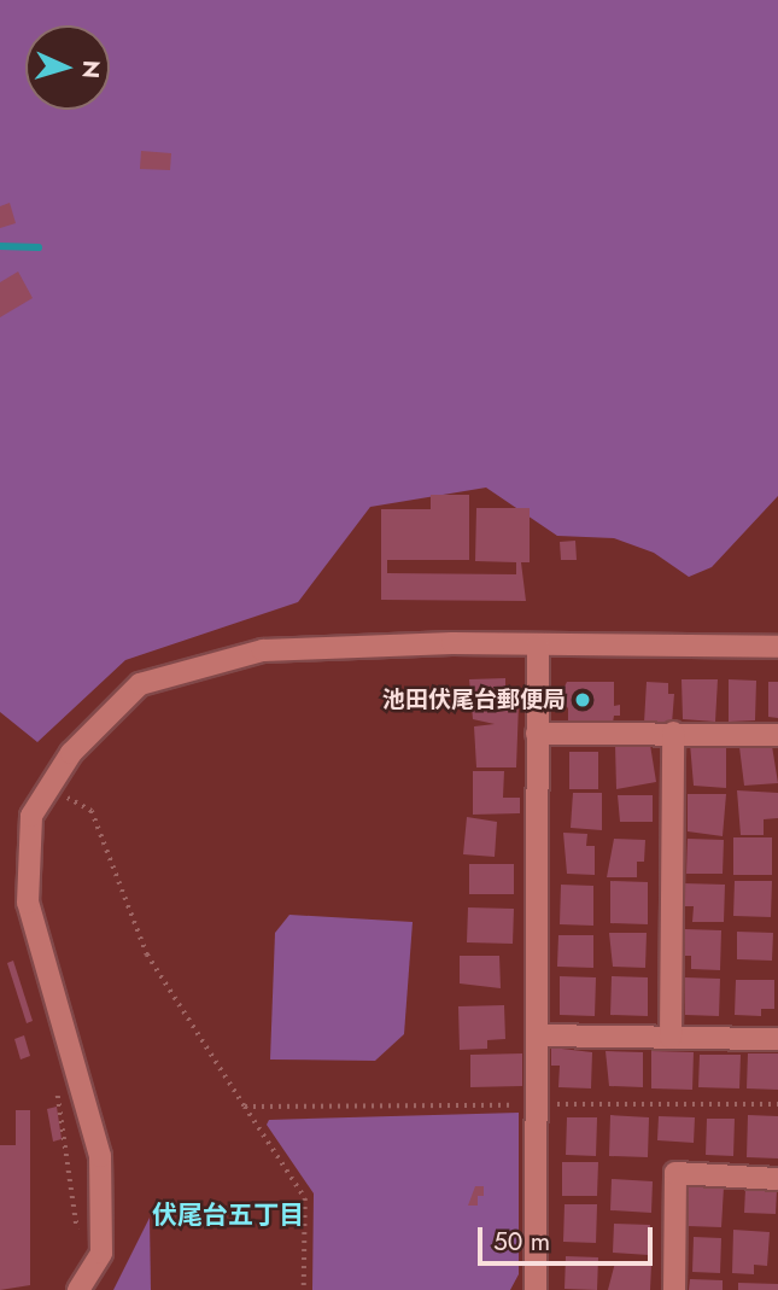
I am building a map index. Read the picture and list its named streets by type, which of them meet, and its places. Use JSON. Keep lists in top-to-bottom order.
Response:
{
  "districts": ["伏尾台五丁目"],
  "places": ["池田伏尾台郵便局"],
  "scale_bar": "50 m",
  "north": "right"
}
